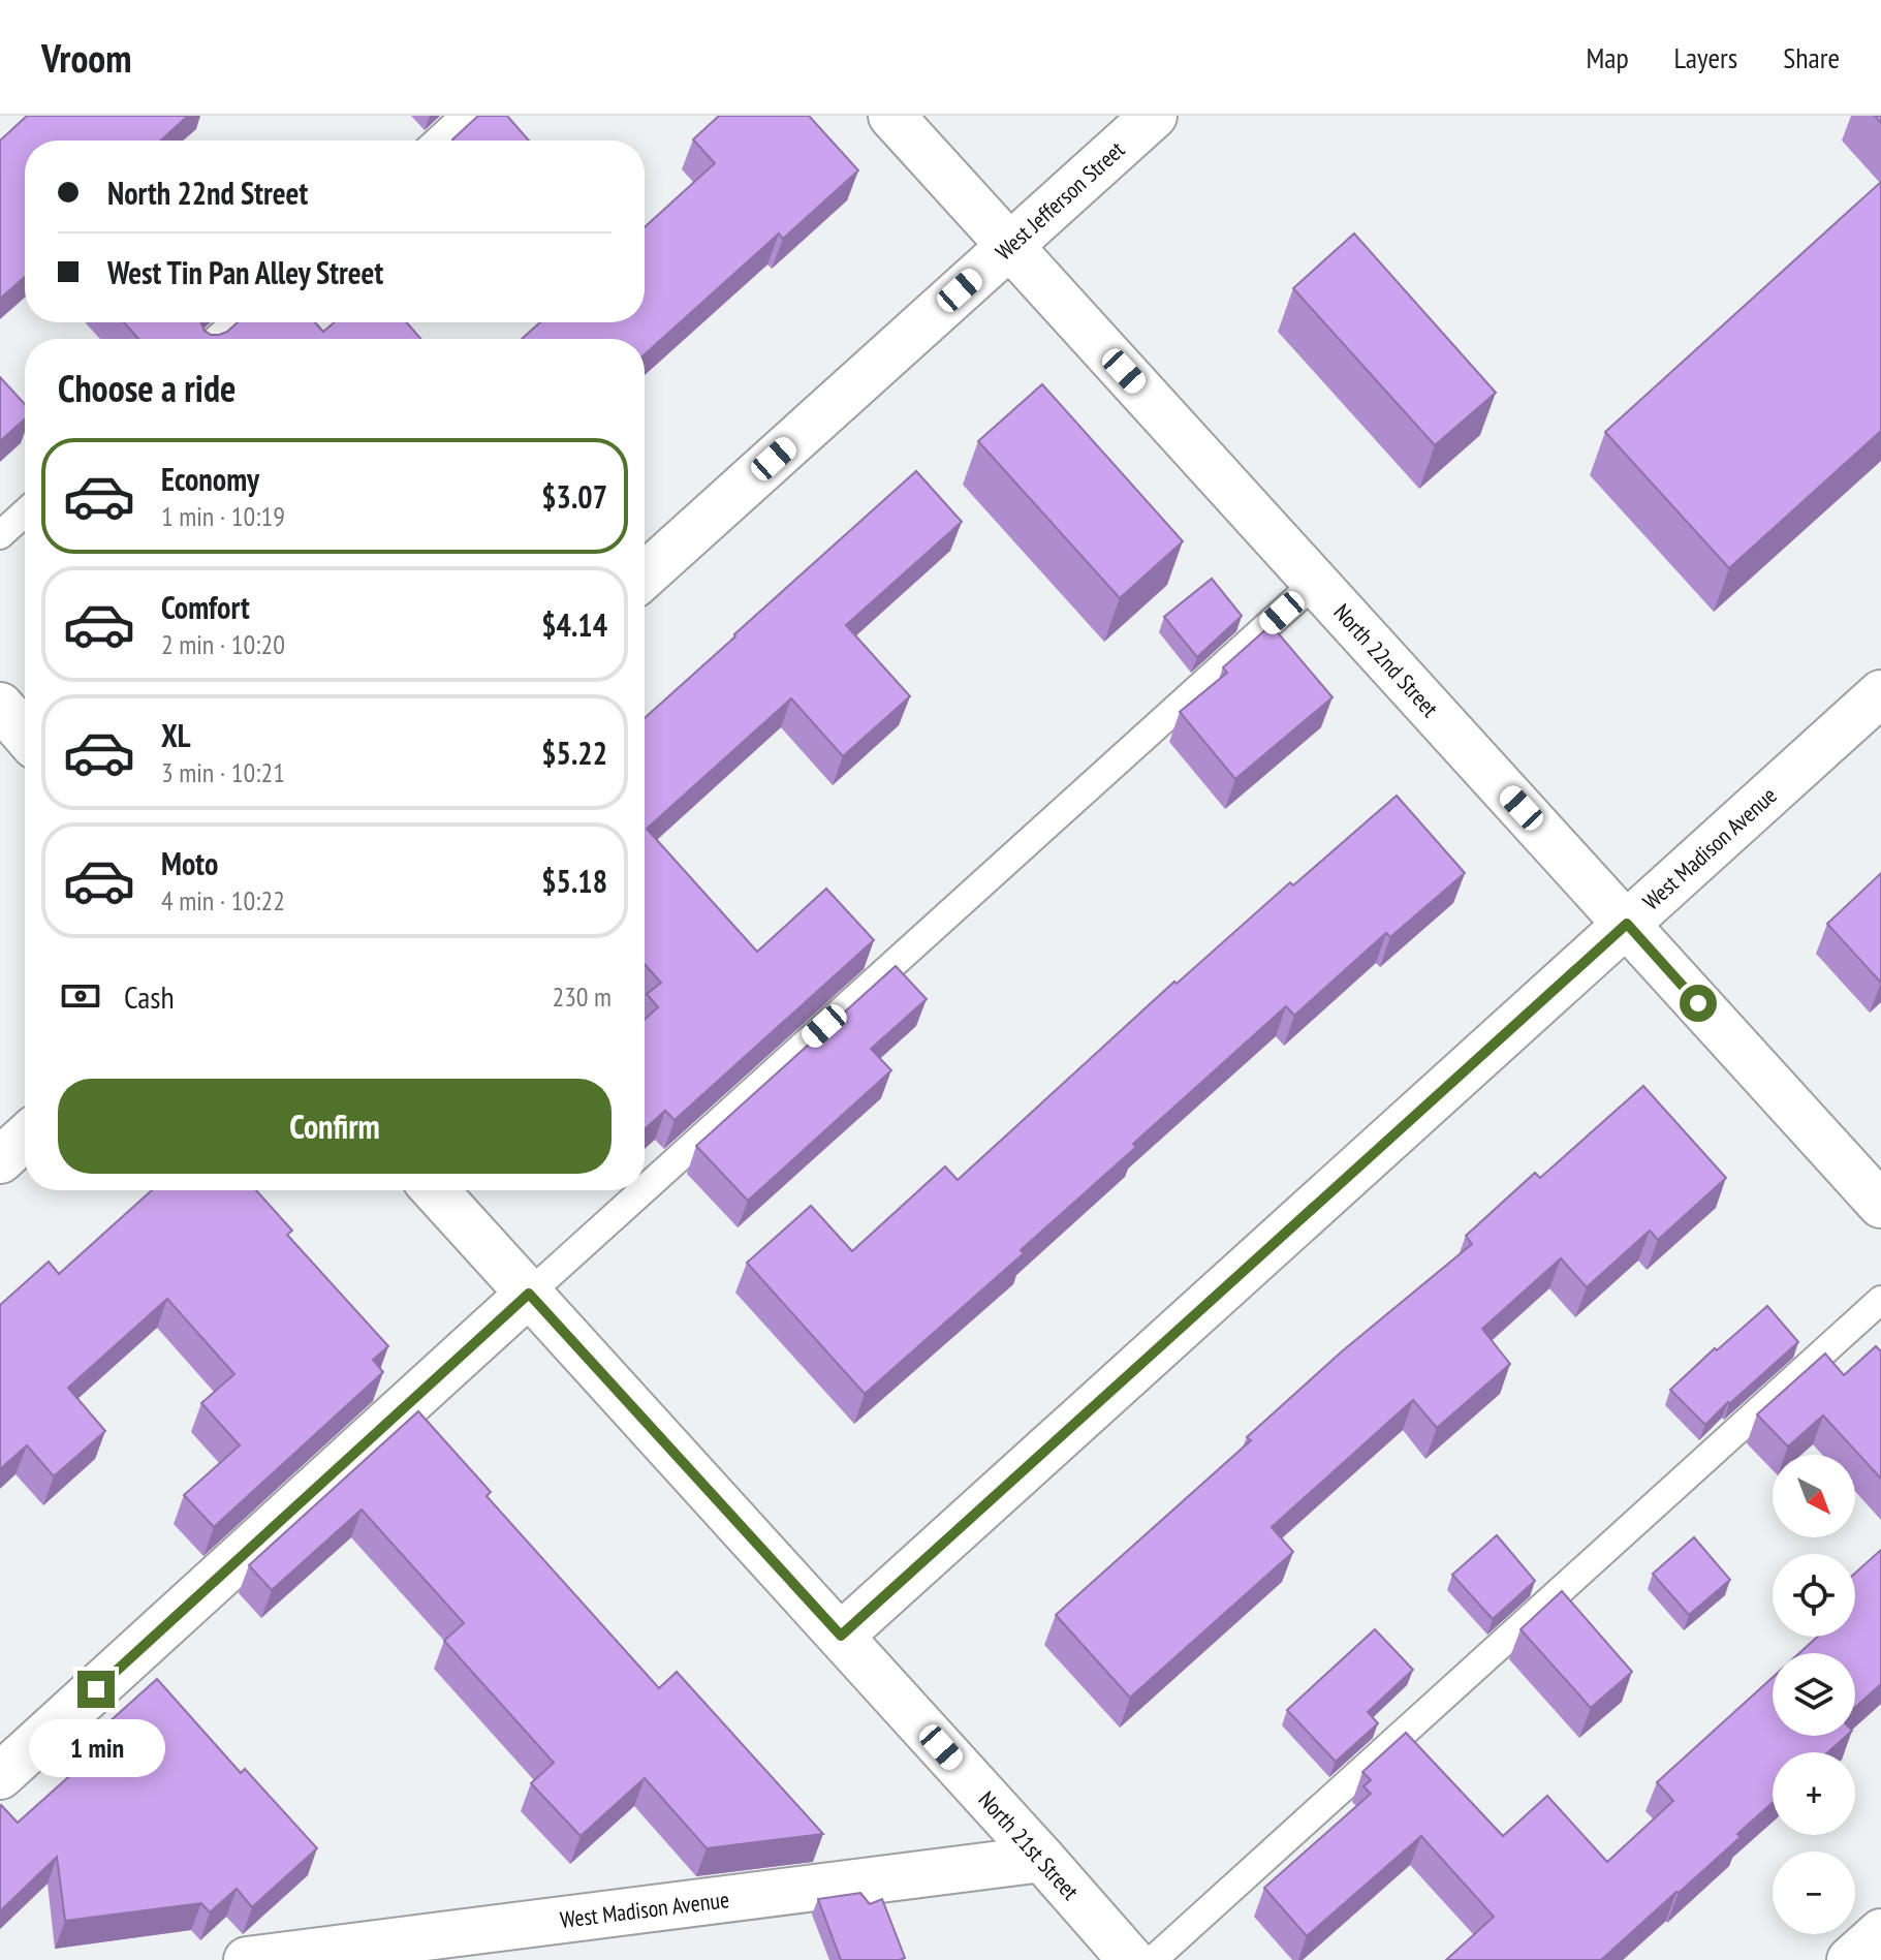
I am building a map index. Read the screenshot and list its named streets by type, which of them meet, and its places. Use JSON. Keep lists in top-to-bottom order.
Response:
{
  "streets": {
    "street": [
      "West Jefferson Street",
      "North 22nd Street",
      "West Madison Avenue",
      "North 21st Street"
    ]
  },
  "crossings": [
    ["West Jefferson Street", "North 22nd Street"],
    ["North 22nd Street", "West Madison Avenue"],
    ["West Madison Avenue", "North 21st Street"]
  ],
  "north": "bottom right",
  "page": {
    "header": "Vroom",
    "nav": ["Map", "Layers", "Share"],
    "banner": ["North 22nd Street", "West Tin Pan Alley Street"],
    "heading": "Choose a ride",
    "list": [
      {
        "name": "Economy",
        "note": "1 min · 10:19",
        "value": "$3.07"
      },
      {
        "name": "Comfort",
        "note": "2 min · 10:20",
        "value": "$4.14"
      },
      {
        "name": "XL",
        "note": "3 min · 10:21",
        "value": "$5.22"
      },
      {
        "name": "Moto",
        "note": "4 min · 10:22",
        "value": "$5.18"
      }
    ],
    "pay": ["Cash", "230 m"],
    "buttons": "Confirm",
    "map_buttons": ["+", "−"],
    "bubble": "1 min"
  }
}
